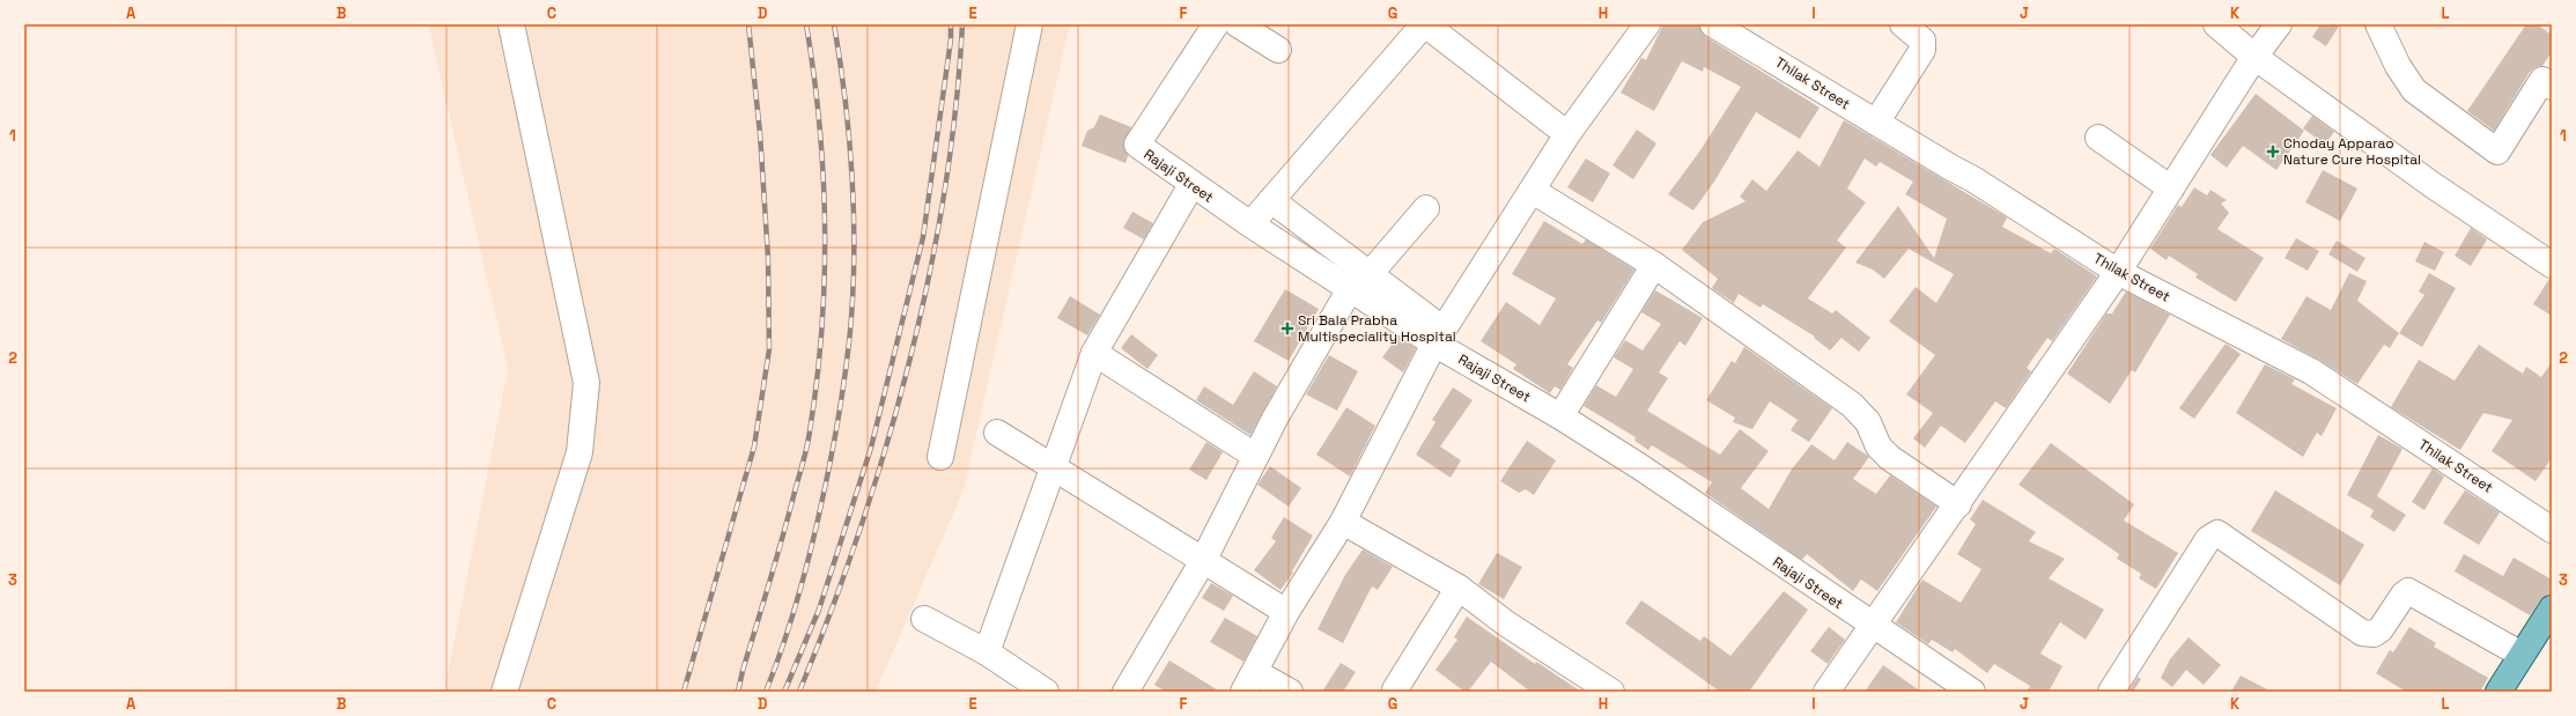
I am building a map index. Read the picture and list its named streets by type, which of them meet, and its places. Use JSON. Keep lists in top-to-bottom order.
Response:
{
  "streets": {
    "street": ["Thilak Street", "Rajaji Street"]
  },
  "places": {
    "health": ["Choday Apparao Nature Cure Hospital", "Sri Bala Prabha Multispeciality Hospital"]
  },
  "grid": {
    "columns": [
      "A",
      "B",
      "C",
      "D",
      "E",
      "F",
      "G",
      "H",
      "I",
      "J",
      "K",
      "L"
    ],
    "rows": ["1", "2", "3"]
  }
}
